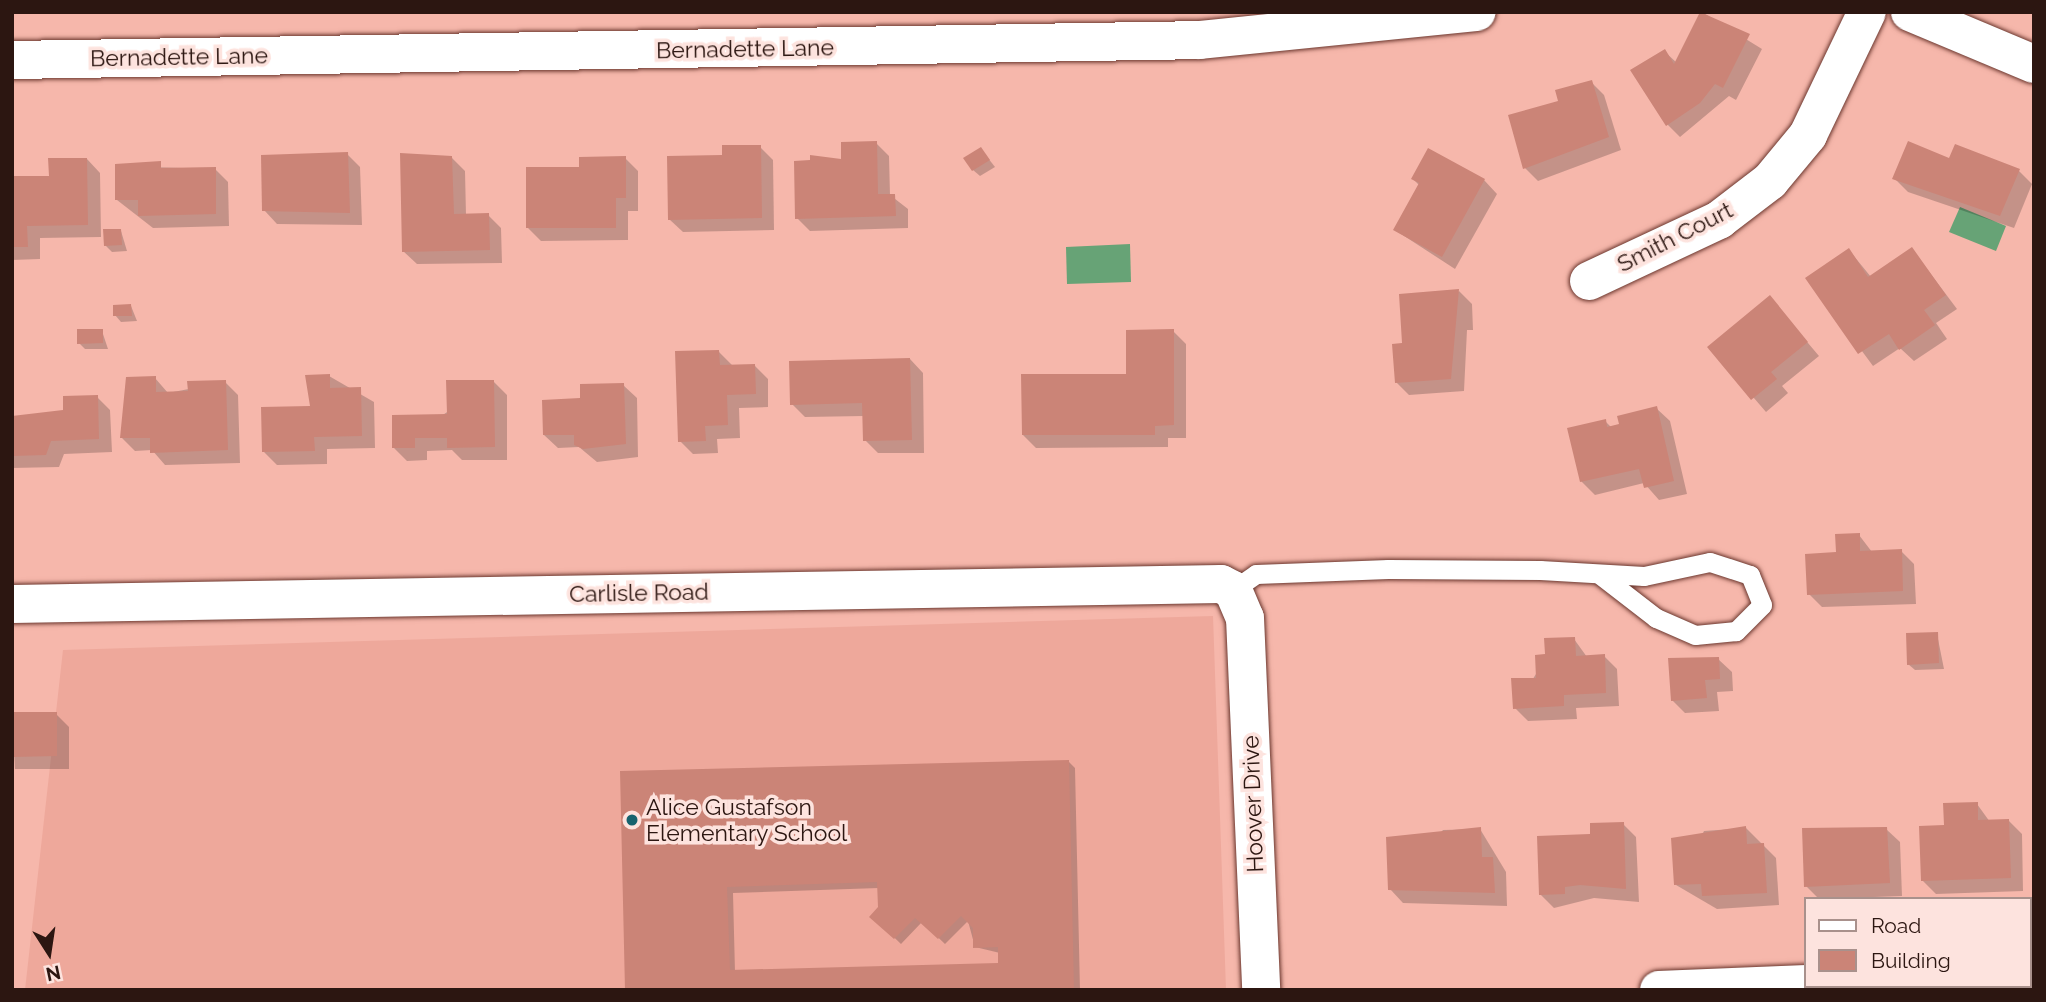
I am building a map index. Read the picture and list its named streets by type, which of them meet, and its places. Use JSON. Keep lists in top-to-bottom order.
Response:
{
  "streets": {
    "street": [
      "Bernadette Lane",
      "Smith Court",
      "Carlisle Road",
      "Hoover Drive"
    ]
  },
  "crossings": [
    ["Carlisle Road", "Hoover Drive"]
  ],
  "places": ["Alice Gustafson Elementary School"],
  "legend": ["Road", "Building"],
  "north": "bottom"
}
